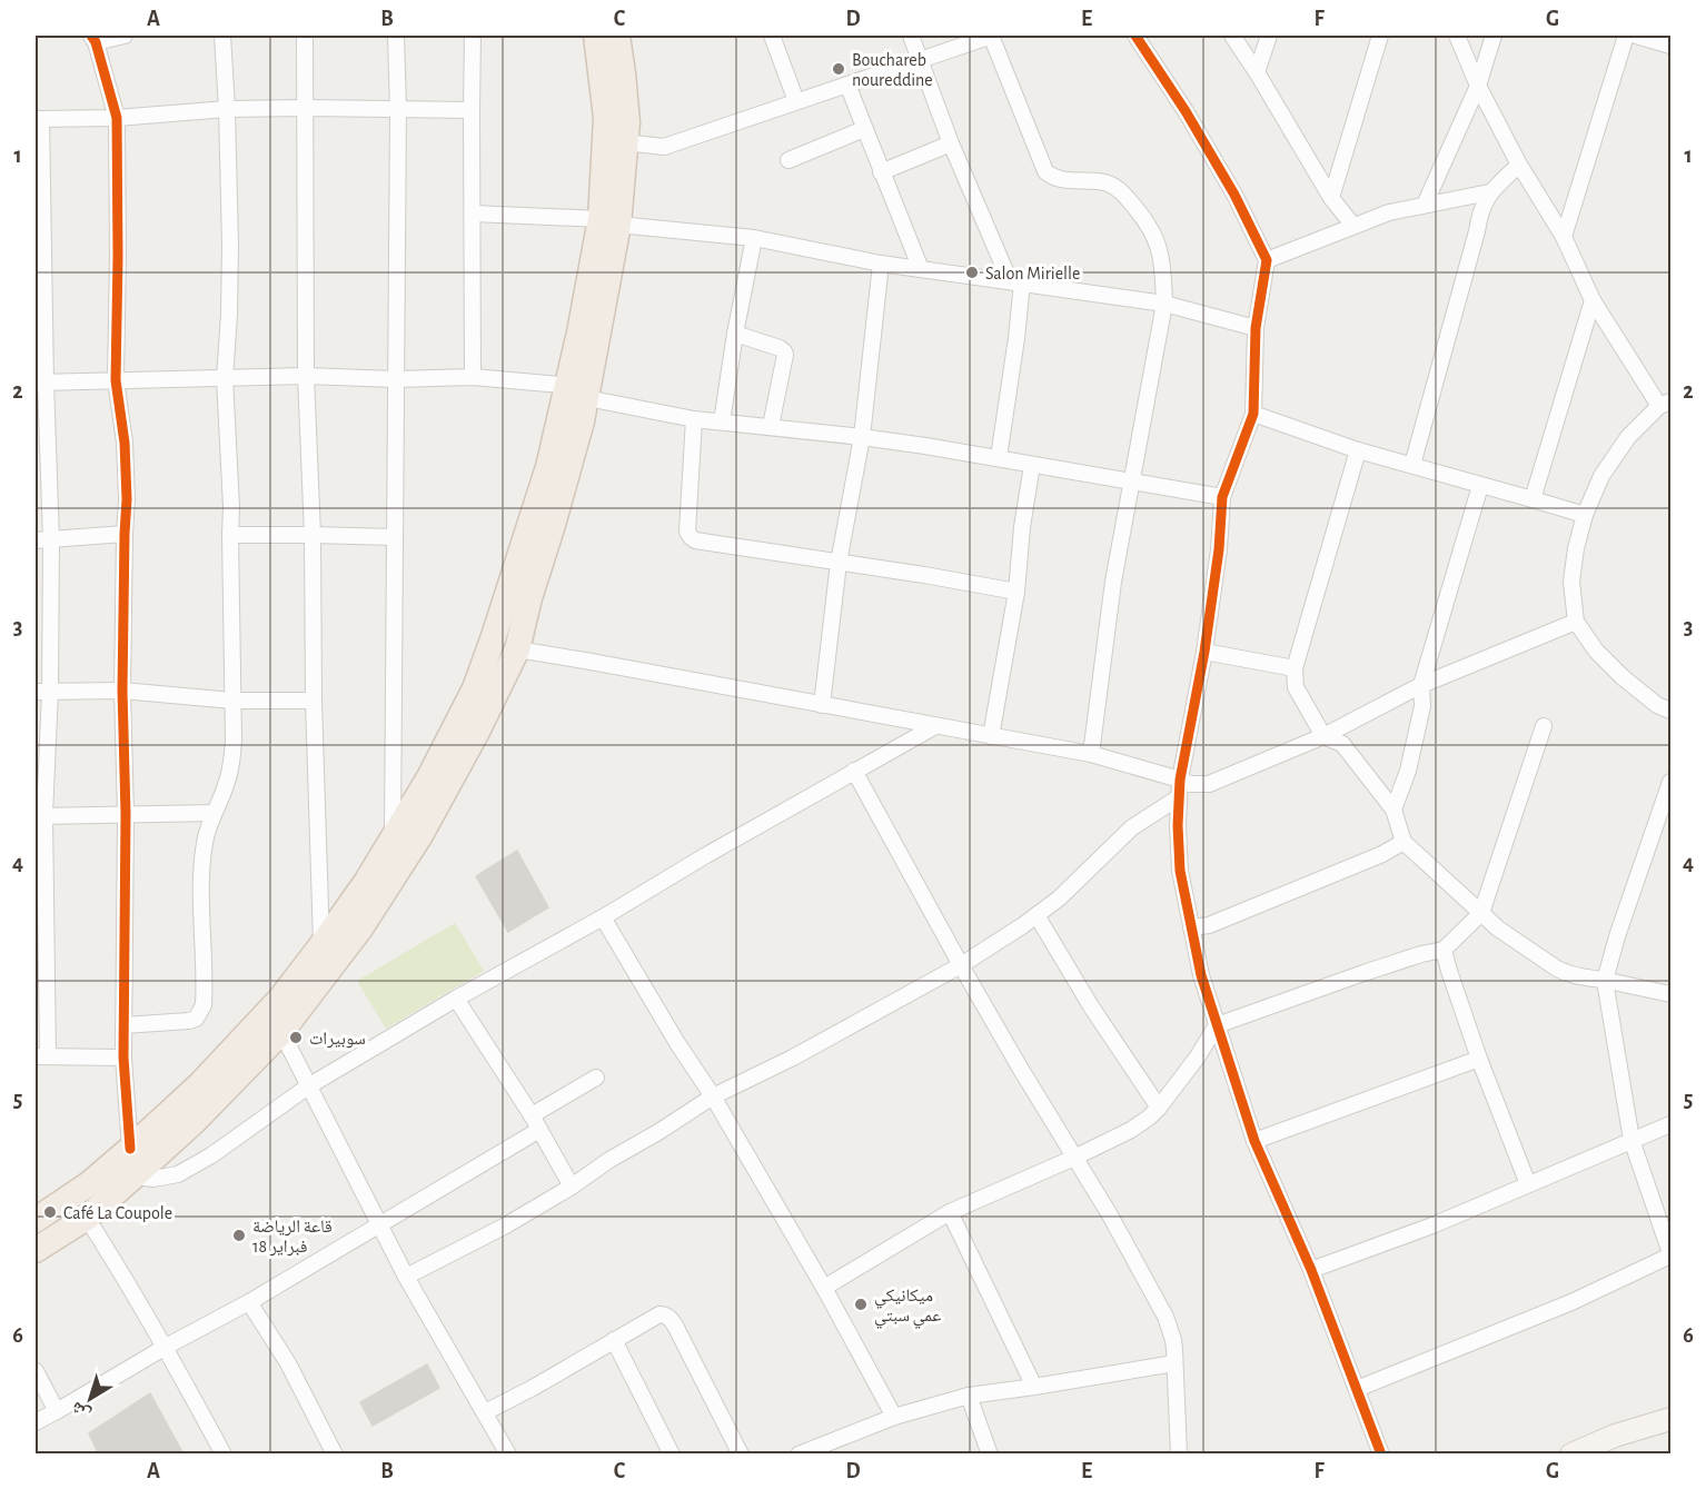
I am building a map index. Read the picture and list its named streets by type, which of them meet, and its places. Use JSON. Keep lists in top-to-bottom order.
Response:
{
  "places": [
    "Bouchareb noureddine",
    "Salon Mirielle",
    "سوبيرات",
    "Café La Coupole",
    "قاعة الرياضة 18 فبراير",
    "ميكانيكي عمي سبتي"
  ],
  "north": "bottom left",
  "grid": {
    "columns": [
      "A",
      "B",
      "C",
      "D",
      "E",
      "F",
      "G"
    ],
    "rows": [
      "1",
      "2",
      "3",
      "4",
      "5",
      "6"
    ]
  }
}
